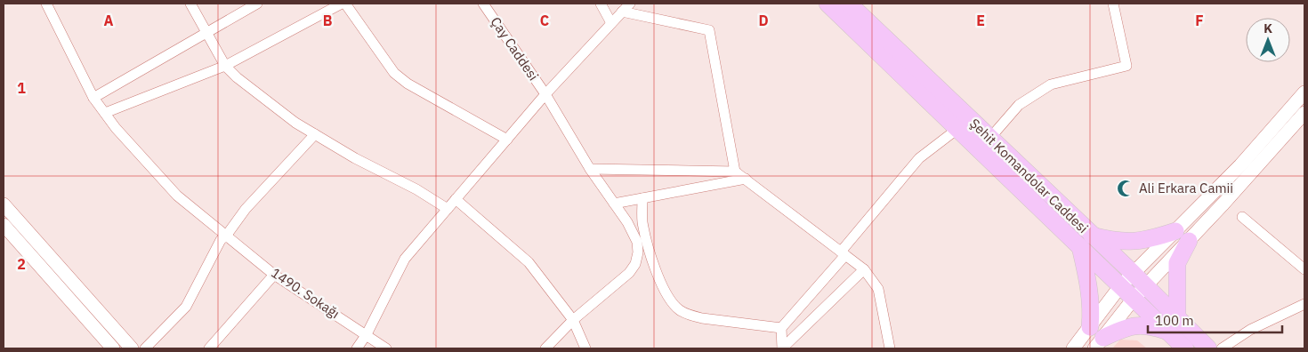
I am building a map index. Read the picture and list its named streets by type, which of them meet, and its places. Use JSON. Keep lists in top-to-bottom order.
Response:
{
  "streets": {
    "main road": ["Şehit Komandolar Caddesi"],
    "street": ["Çay Caddesi", "1490. Sokağı"]
  },
  "places": {
    "mosque": ["Ali Erkara Camii"]
  },
  "scale_bar": "100 m",
  "north": "top",
  "grid": {
    "columns": [
      "A",
      "B",
      "C",
      "D",
      "E",
      "F"
    ],
    "rows": ["1", "2"]
  }
}
